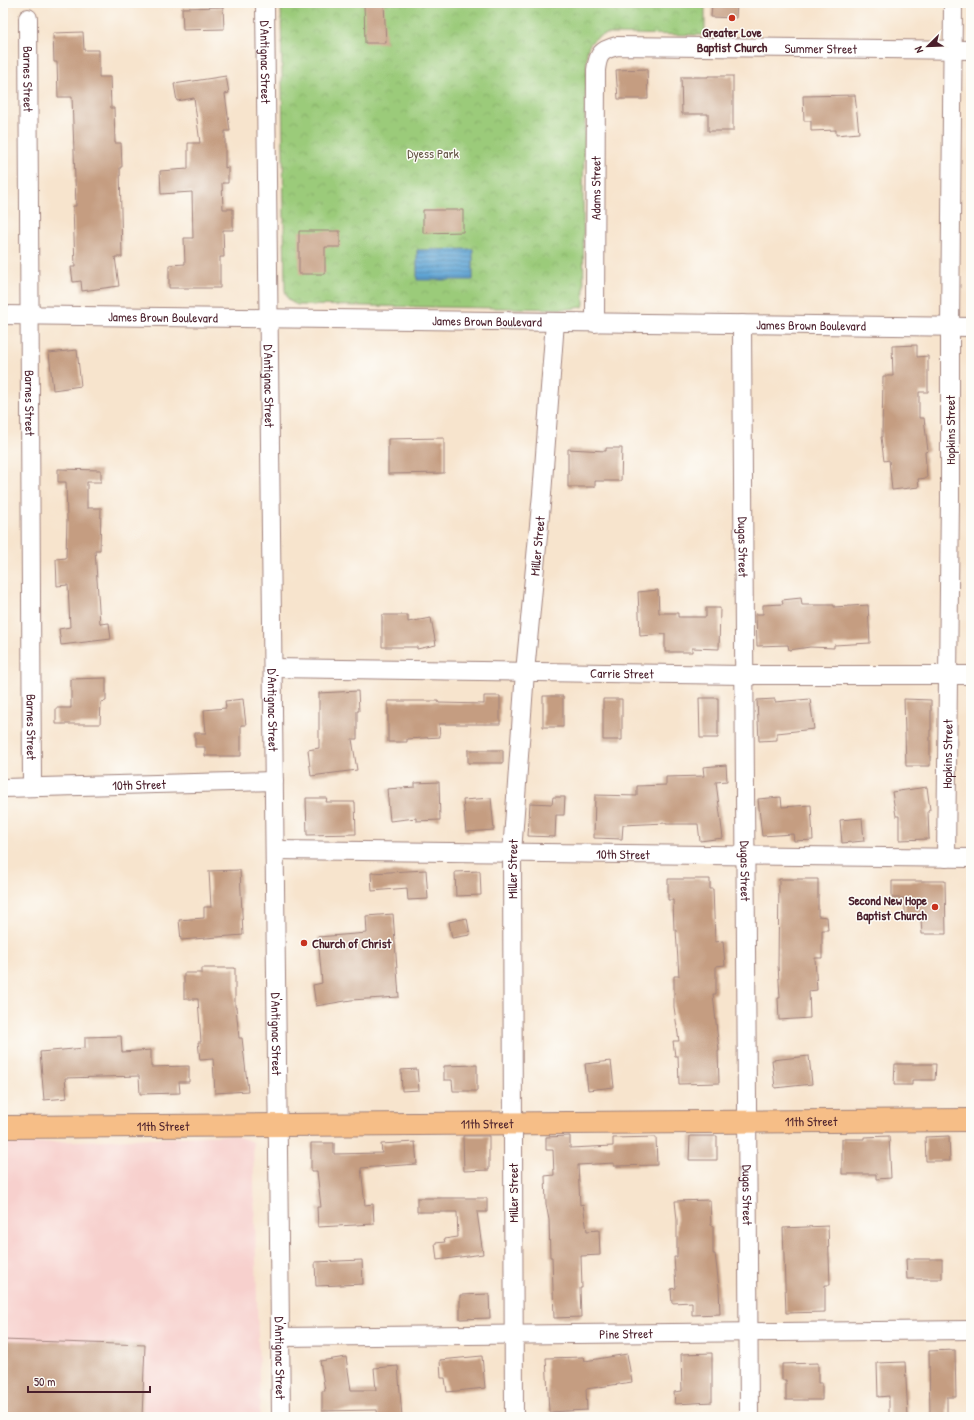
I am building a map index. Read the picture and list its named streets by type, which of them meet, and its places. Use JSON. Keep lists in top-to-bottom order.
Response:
{
  "streets": {
    "main road": ["11th Street"],
    "street": [
      "Summer Street",
      "D'Antignac Street",
      "Barnes Street",
      "Adams Street",
      "James Brown Boulevard",
      "Hopkins Street",
      "Miller Street",
      "Dugas Street",
      "Carrie Street",
      "10th Street",
      "Pine Street"
    ]
  },
  "crossings": [
    ["Summer Street", "Adams Street"],
    ["Summer Street", "Hopkins Street"],
    ["D'Antignac Street", "James Brown Boulevard"],
    ["D'Antignac Street", "Carrie Street"],
    ["D'Antignac Street", "10th Street"],
    ["D'Antignac Street", "11th Street"],
    ["D'Antignac Street", "Pine Street"],
    ["Barnes Street", "James Brown Boulevard"],
    ["Barnes Street", "10th Street"],
    ["Adams Street", "James Brown Boulevard"],
    ["James Brown Boulevard", "Hopkins Street"],
    ["James Brown Boulevard", "Miller Street"],
    ["James Brown Boulevard", "Dugas Street"],
    ["Hopkins Street", "Carrie Street"],
    ["Hopkins Street", "10th Street"],
    ["Miller Street", "Carrie Street"],
    ["Miller Street", "10th Street"],
    ["Miller Street", "11th Street"],
    ["Miller Street", "Pine Street"],
    ["Dugas Street", "Carrie Street"],
    ["Dugas Street", "10th Street"],
    ["Dugas Street", "11th Street"],
    ["Dugas Street", "Pine Street"]
  ],
  "parks": ["Dyess Park"],
  "places": ["Greater Love Baptist Church", "Second New Hope Baptist Church", "Church of Christ"],
  "scale_bar": "50 m",
  "north": "bottom left"
}
